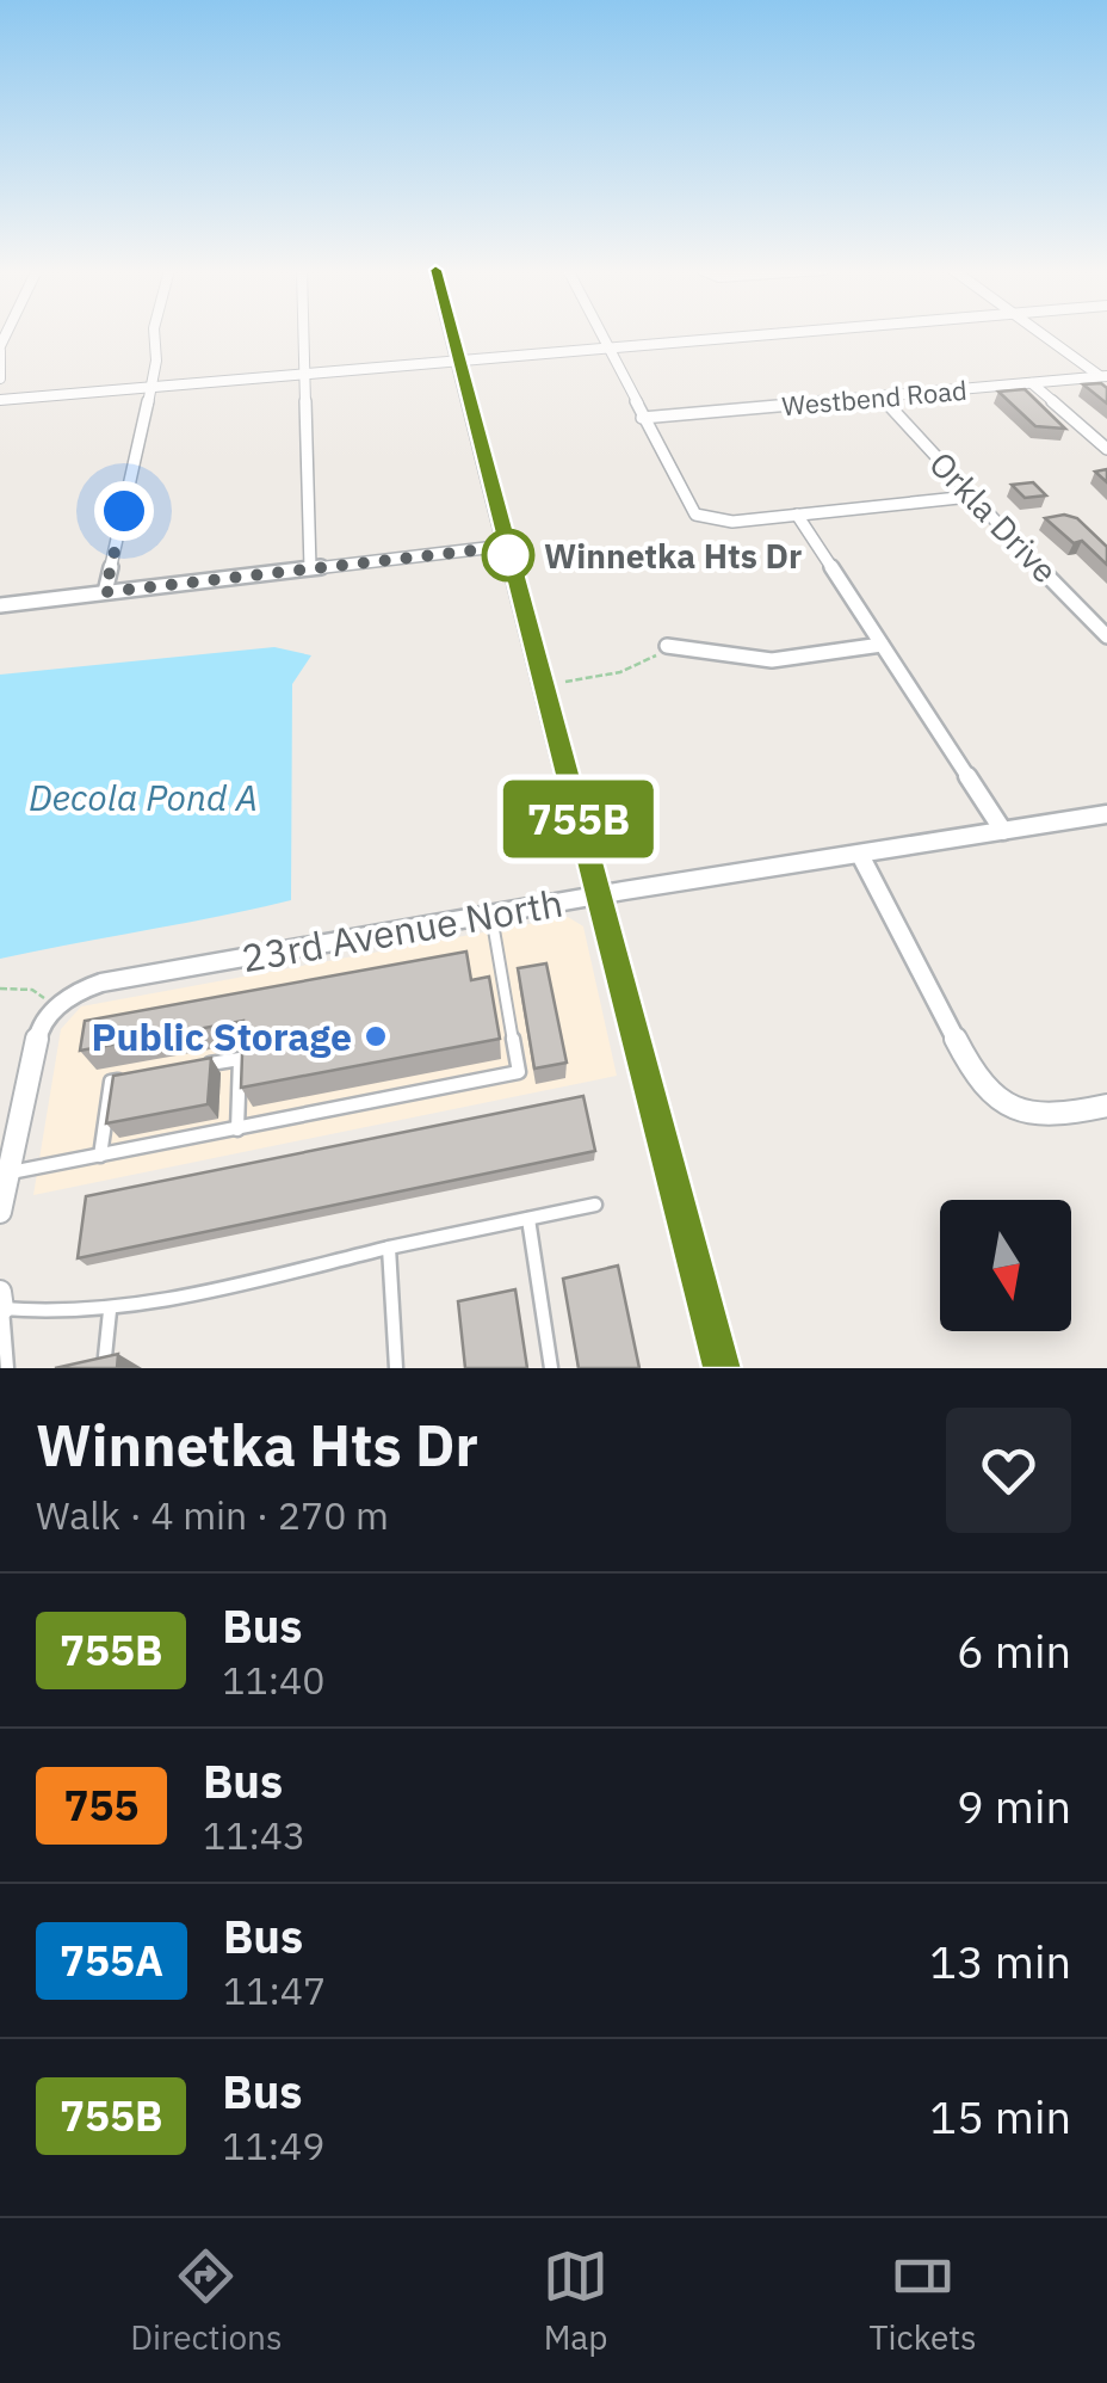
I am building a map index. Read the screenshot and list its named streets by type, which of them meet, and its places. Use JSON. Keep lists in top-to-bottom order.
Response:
{
  "streets": {
    "street": ["Westbend Road", "Orkla Drive", "23rd Avenue North"]
  },
  "crossings": [
    ["Westbend Road", "Orkla Drive"]
  ],
  "water": ["Decola Pond A"],
  "places": ["Winnetka Hts Dr", "Public Storage"],
  "lines": ["bus line 755B"],
  "north": "bottom",
  "page": {
    "on_map": "755B",
    "heading": ["Winnetka Hts Dr", "Walk · 4 min · 270 m"],
    "list": [
      {
        "mark": "755B",
        "name": "Bus",
        "note": "11:40",
        "value": "6 min"
      },
      {
        "mark": "755",
        "name": "Bus",
        "note": "11:43",
        "value": "9 min"
      },
      {
        "mark": "755A",
        "name": "Bus",
        "note": "11:47",
        "value": "13 min"
      },
      {
        "mark": "755B",
        "name": "Bus",
        "note": "11:49",
        "value": "15 min"
      }
    ],
    "tabs": ["Directions", "Map", "Tickets"]
  }
}
